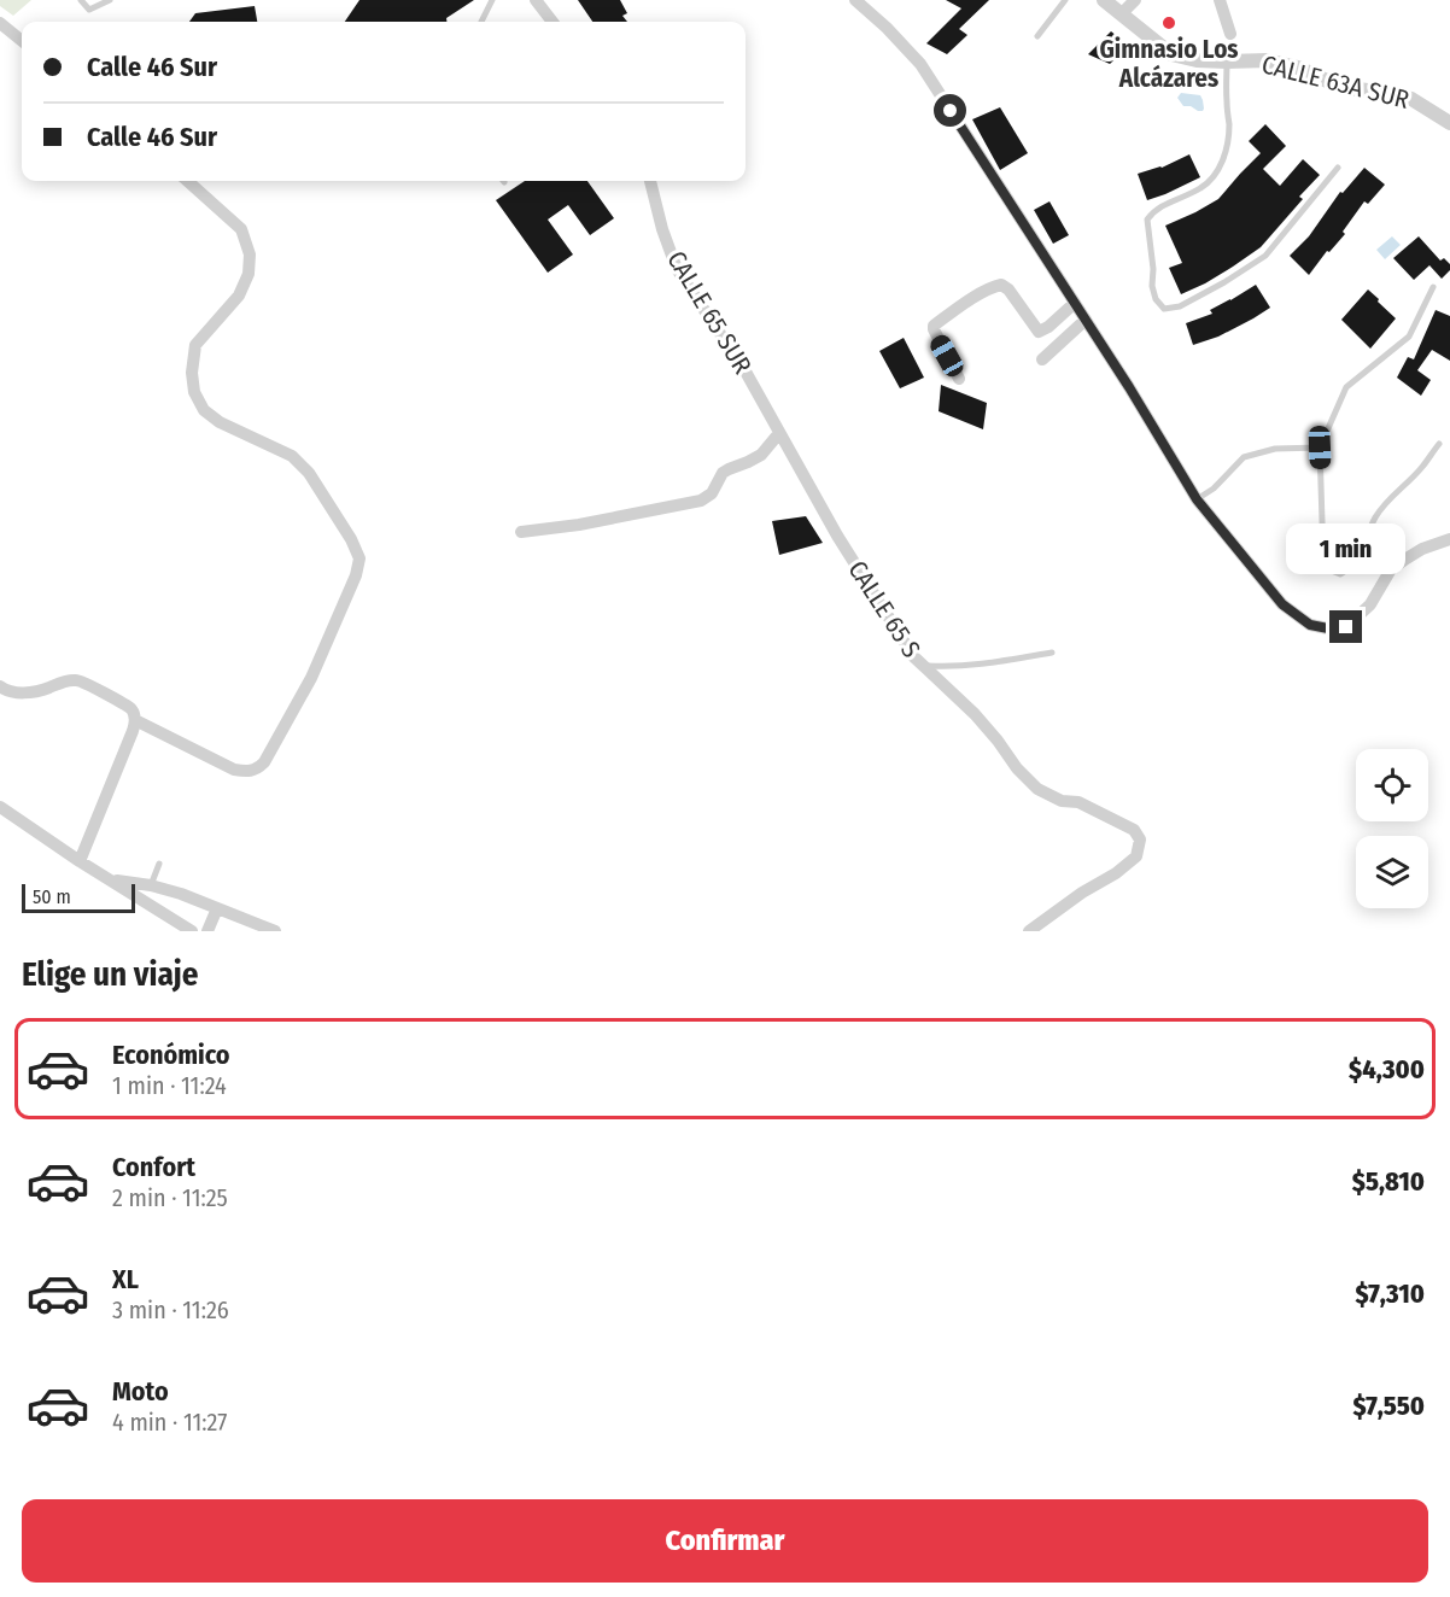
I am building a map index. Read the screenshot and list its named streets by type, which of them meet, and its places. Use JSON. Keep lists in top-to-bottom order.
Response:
{
  "streets": {
    "street": ["CALLE 63A SUR", "CALLE 65 SUR", "CALLE 65 S"]
  },
  "crossings": [
    ["CALLE 65 SUR", "CALLE 65 S"]
  ],
  "places": ["Gimnasio Los Alcázares"],
  "scale_bar": "50 m",
  "page": {
    "banner": ["Calle 46 Sur", "Calle 46 Sur"],
    "bubble": "1 min",
    "scale": "50 m",
    "heading": "Elige un viaje",
    "list": [
      {
        "name": "Económico",
        "note": "1 min · 11:24",
        "value": "$4,300"
      },
      {
        "name": "Confort",
        "note": "2 min · 11:25",
        "value": "$5,810"
      },
      {
        "name": "XL",
        "note": "3 min · 11:26",
        "value": "$7,310"
      },
      {
        "name": "Moto",
        "note": "4 min · 11:27",
        "value": "$7,550"
      }
    ],
    "buttons": "Confirmar"
  }
}
